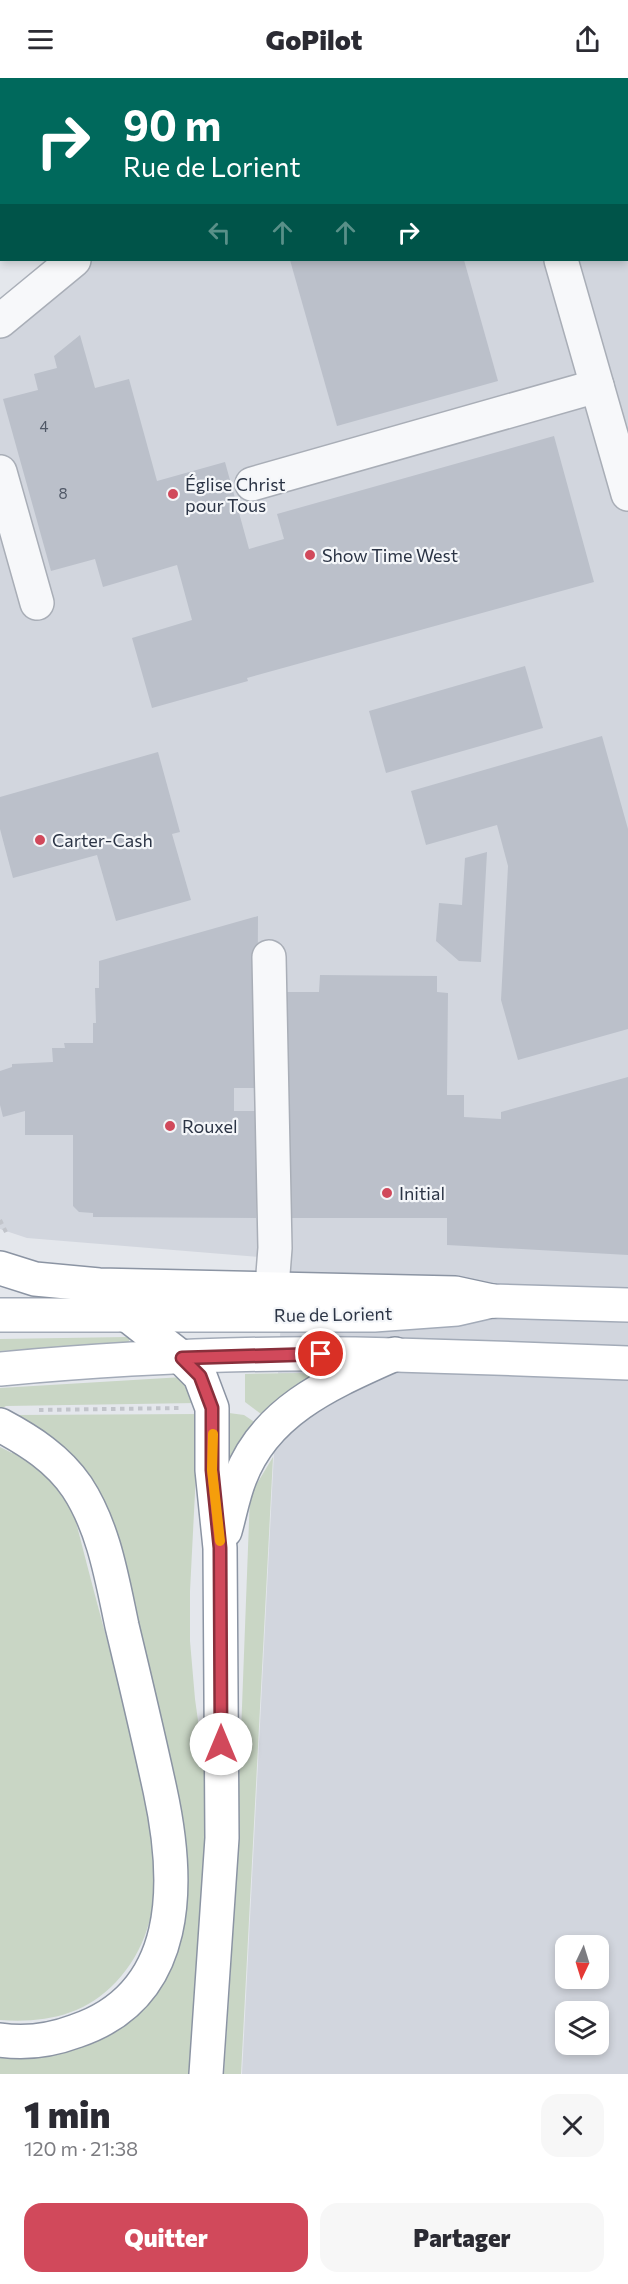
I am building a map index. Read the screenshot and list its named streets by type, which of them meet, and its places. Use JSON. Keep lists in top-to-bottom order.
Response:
{
  "streets": {
    "main road": ["Rue de Lorient"]
  },
  "places": [
    "Église Christ pour Tous",
    "Show Time West",
    "Carter-Cash",
    "Rouxel",
    "Initial"
  ],
  "house_numbers": ["4", "8"],
  "north": "bottom",
  "page": {
    "header": "GoPilot",
    "turn": ["90 m", "Rue de Lorient"],
    "heading": ["1 min", "120 m · 21:38"],
    "buttons": ["Quitter", "Partager"]
  }
}
